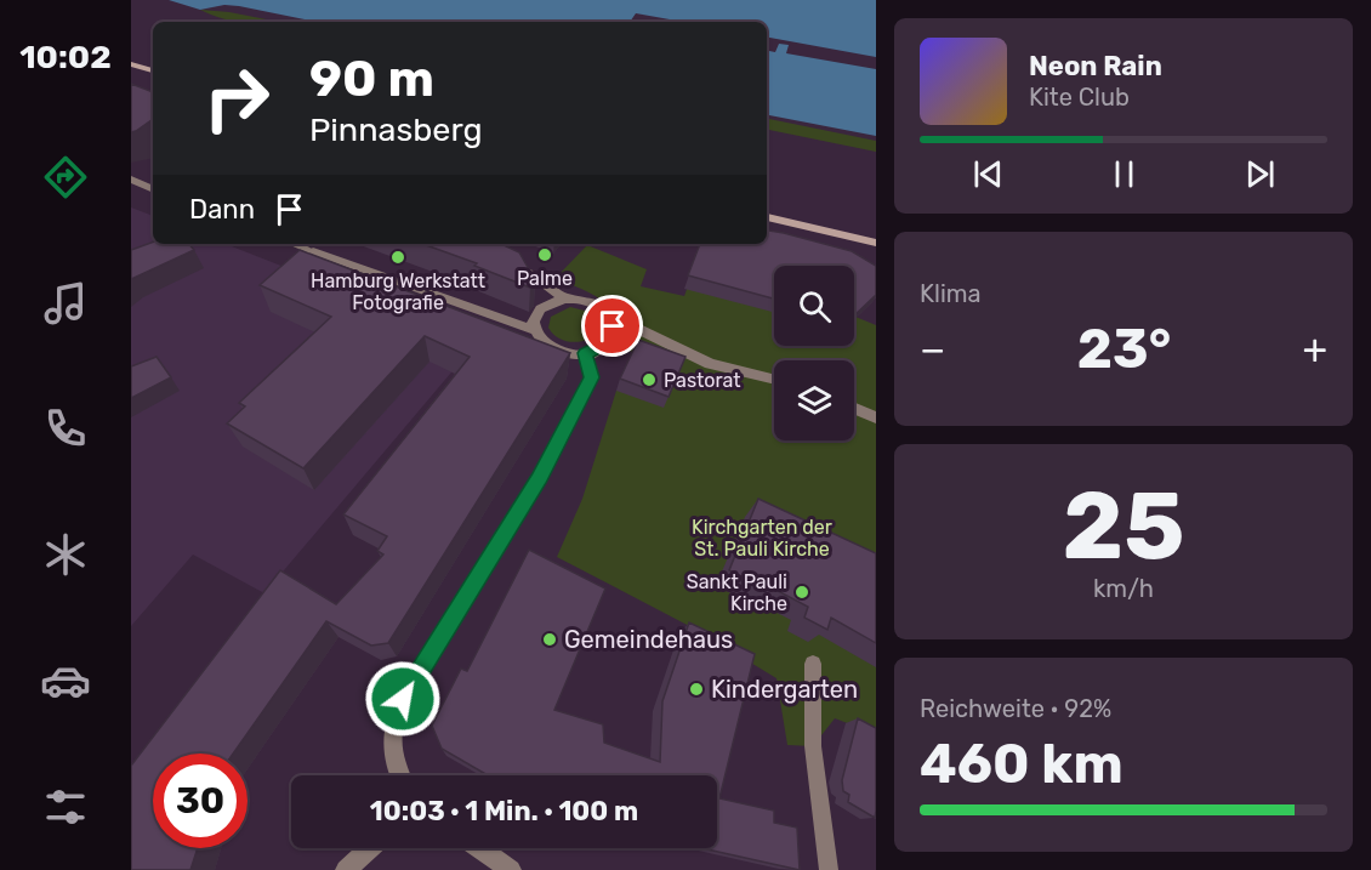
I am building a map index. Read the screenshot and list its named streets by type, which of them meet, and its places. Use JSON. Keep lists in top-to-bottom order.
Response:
{
  "parks": ["Kirchgarten der St. Pauli Kirche"],
  "places": [
    "Palme",
    "Hamburg Werkstatt Fotografie",
    "Pastorat",
    "Sankt Pauli Kirche",
    "Gemeindehaus",
    "Kindergarten"
  ],
  "page": {
    "tabs": "10:02",
    "turn": ["90 m", "Pinnasberg"],
    "song": ["Neon Rain", "Kite Club"],
    "then": "Dann",
    "tile": [
      "Klima",
      ["25", "km/h"],
      ["Reichweite · 92%", "460 km"]
    ],
    "heat": ["−", "23°", "+"],
    "limit": "30",
    "trip": "10:03 · 1 Min. · 100 m"
  }
}
